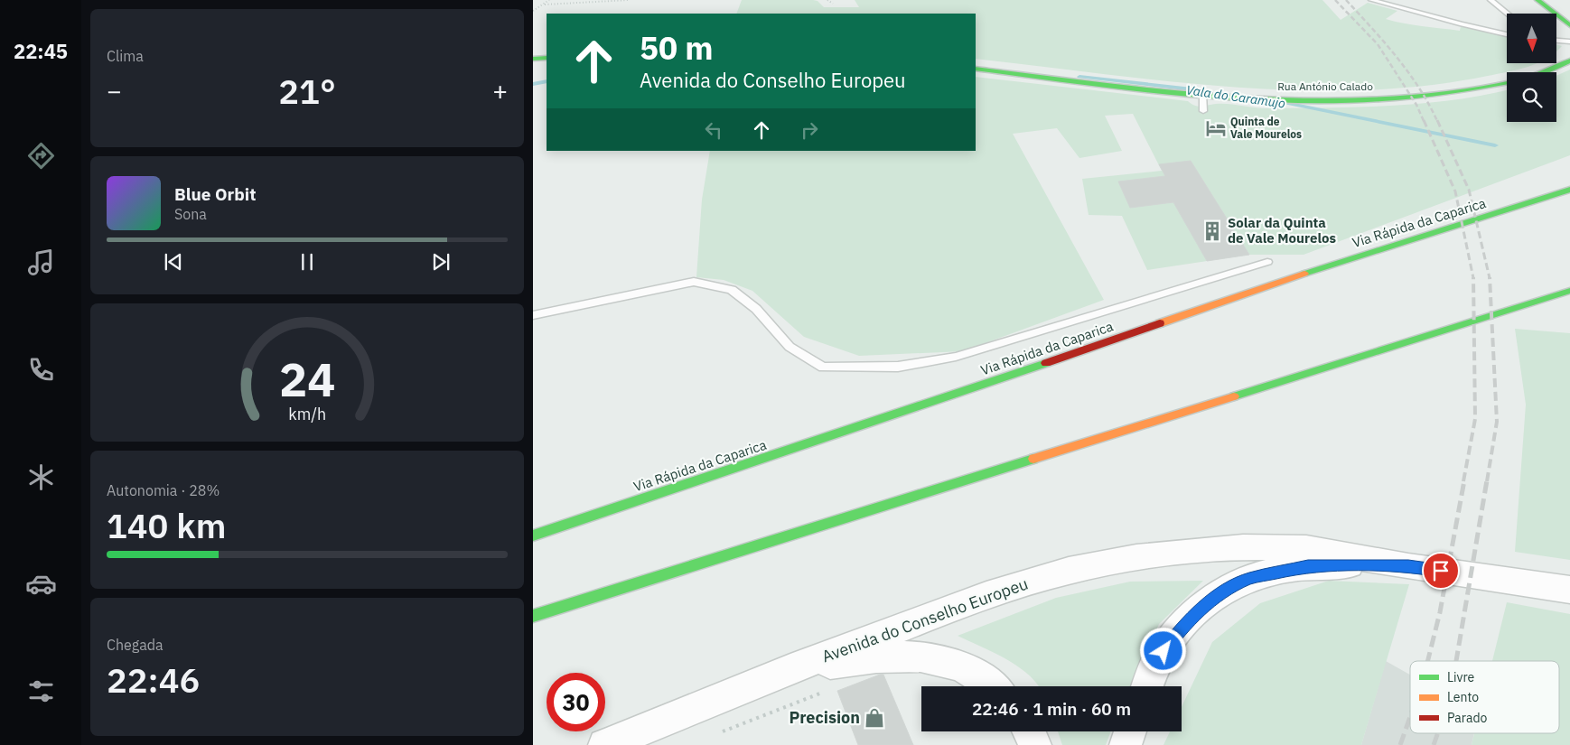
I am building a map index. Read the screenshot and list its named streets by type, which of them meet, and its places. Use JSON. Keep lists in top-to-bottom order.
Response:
{
  "streets": {
    "main road": ["Rua António Calado", "Via Rápida da Caparica"],
    "street": ["Avenida do Conselho Europeu"]
  },
  "water": ["Vala do Caramujo"],
  "places": {
    "hotel": ["Quinta de Vale Mourelos"],
    "building": ["Solar da Quinta de Vale Mourelos"],
    "shop": ["Precision"]
  },
  "legend": ["Livre", "Lento", "Parado"],
  "north": "bottom",
  "page": {
    "tabs": "22:45",
    "tile": [
      "Clima",
      ["Autonomia · 28%", "140 km"],
      ["Chegada", "22:46"]
    ],
    "turn": ["50 m", "Avenida do Conselho Europeu"],
    "heat": ["−", "21°", "+"],
    "song": ["Blue Orbit", "Sona"],
    "limit": "30",
    "trip": "22:46 · 1 min · 60 m",
    "gauge": ["24", "km/h"]
  }
}
